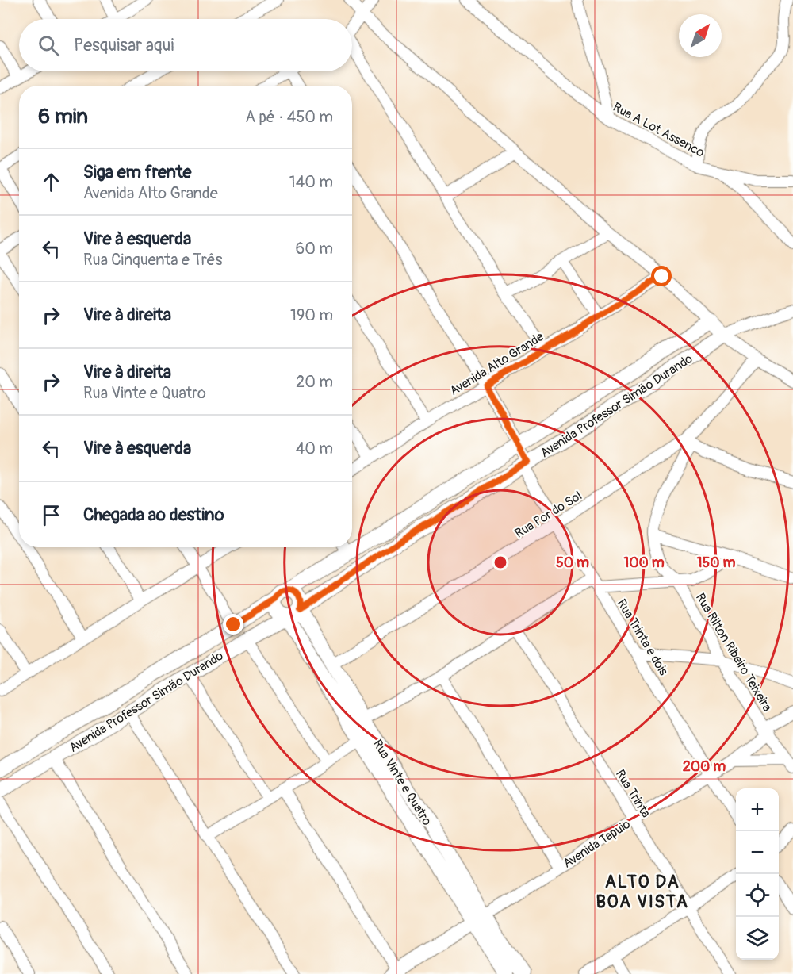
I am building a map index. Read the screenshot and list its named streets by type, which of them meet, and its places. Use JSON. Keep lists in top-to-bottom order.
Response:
{
  "streets": {
    "street": [
      "Rua A Lot Assenco",
      "Avenida Alto Grande",
      "Avenida Professor Simão Durando",
      "Rua Por do Sol",
      "Rua Trinta e dois",
      "Rua Rilton Ribeiro Teixeira",
      "Rua Vinte e Quatro",
      "Rua Trinta",
      "Avenida Tapuio"
    ]
  },
  "crossings": [
    ["Avenida Alto Grande", "Rua Trinta e dois"],
    ["Avenida Professor Simão Durando", "Rua Trinta e dois"],
    ["Avenida Professor Simão Durando", "Rua Vinte e Quatro"],
    ["Rua Por do Sol", "Rua Trinta e dois"],
    ["Rua Por do Sol", "Rua Rilton Ribeiro Teixeira"],
    ["Rua Por do Sol", "Rua Vinte e Quatro"],
    ["Rua Trinta e dois", "Avenida Tapuio"],
    ["Rua Rilton Ribeiro Teixeira", "Avenida Tapuio"],
    ["Rua Vinte e Quatro", "Avenida Tapuio"],
    ["Rua Trinta", "Avenida Tapuio"]
  ],
  "districts": ["ALTO DA BOA VISTA"],
  "north": "top right",
  "page": {
    "search": "Pesquisar aqui",
    "heading": ["6 min", "A pé · 450 m"],
    "list": [
      ["Siga em frente", "Avenida Alto Grande", "140 m"],
      ["Vire à esquerda", "Rua Cinquenta e Três", "60 m"],
      ["Vire à direita", "190 m"],
      ["Vire à direita", "Rua Vinte e Quatro", "20 m"],
      ["Vire à esquerda", "40 m"],
      "Chegada ao destino"
    ],
    "map_buttons": ["+", "−"]
  },
  "rings": [
    "50 m",
    "100 m",
    "150 m",
    "200 m"
  ]
}
